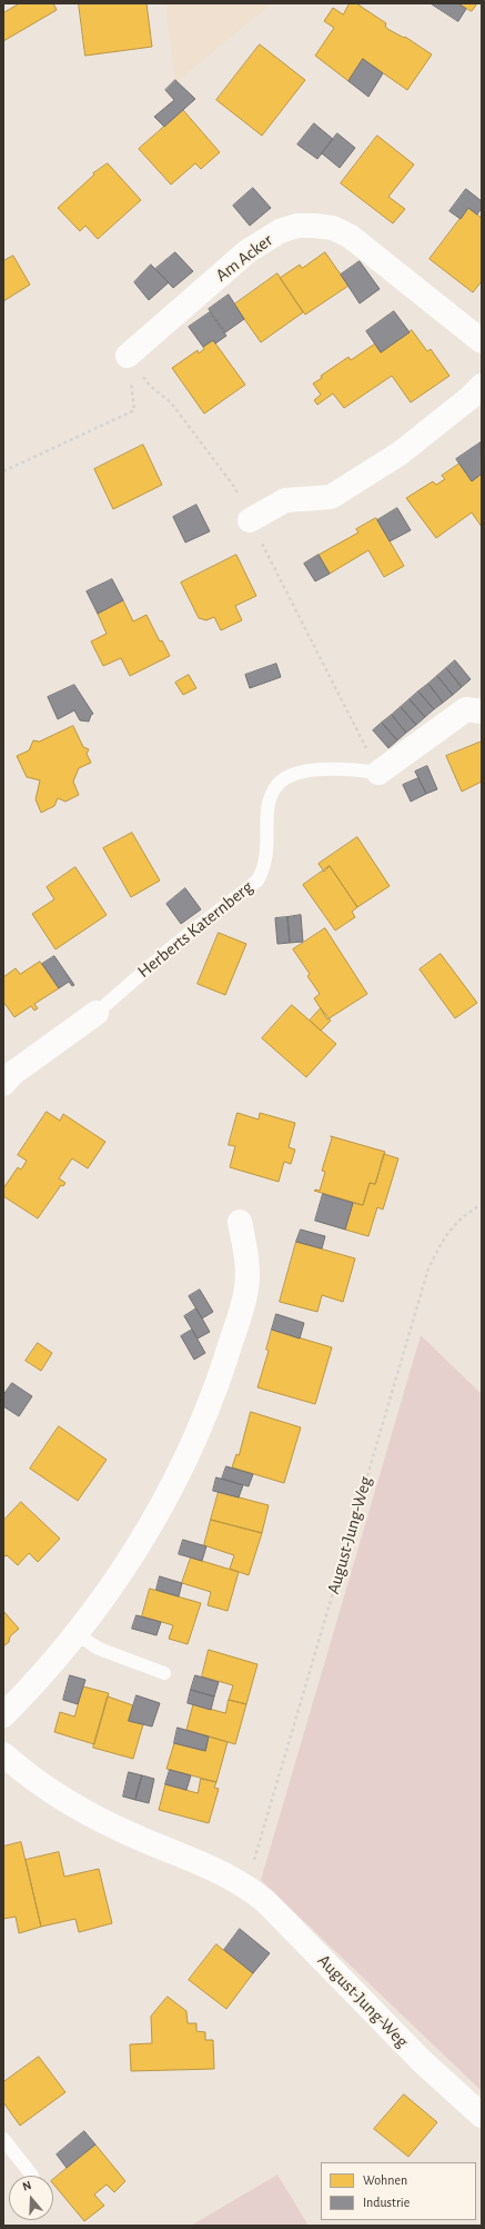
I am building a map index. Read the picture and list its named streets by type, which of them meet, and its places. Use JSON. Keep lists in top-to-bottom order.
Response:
{
  "streets": {
    "street": ["Am Acker", "Herberts Katernberg", "August-Jung-Weg"]
  },
  "legend": ["Wohnen", "Industrie"],
  "north": "top"
}
